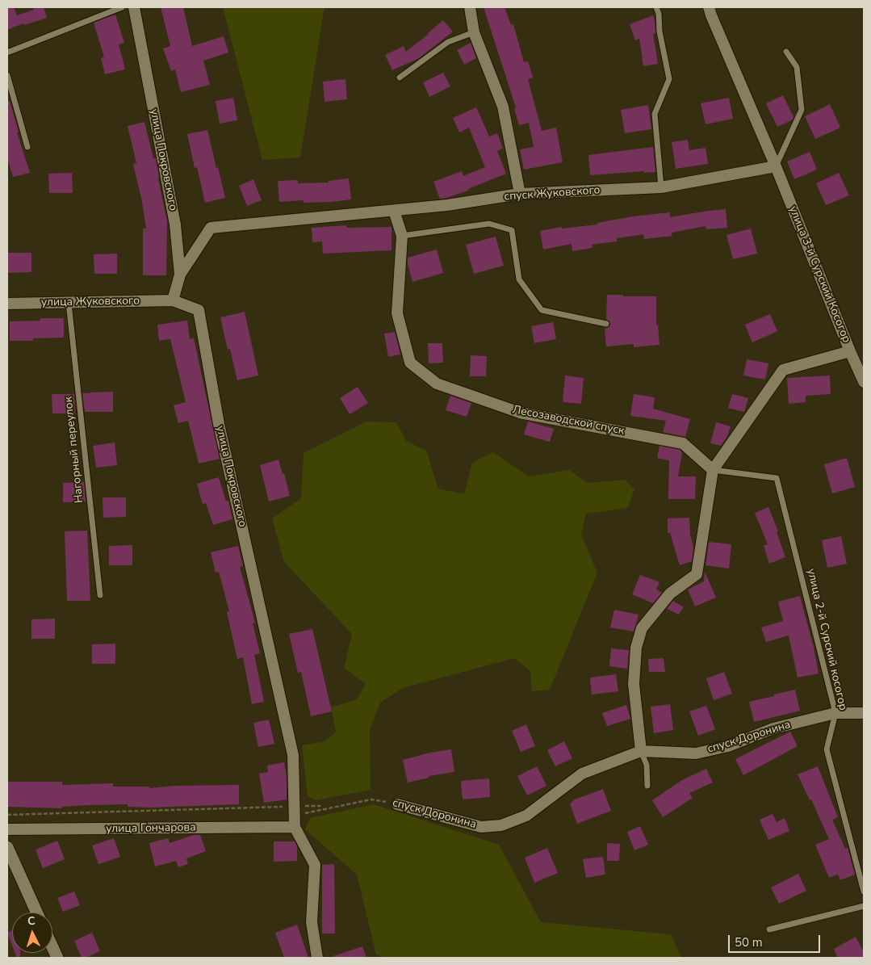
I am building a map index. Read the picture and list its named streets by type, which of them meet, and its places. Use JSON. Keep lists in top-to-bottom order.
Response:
{
  "streets": {
    "street": [
      "улица Покровского",
      "спуск Жуковского",
      "улица 3-й Сурский Косогор",
      "улица Жуковского",
      "Лесозаводской спуск",
      "спуск Доронина",
      "улица Гончарова"
    ],
    "lane": ["Нагорный переулок", "улица 2-й Сурский косогор"]
  },
  "crossings": [
    ["улица Покровского", "спуск Жуковского"],
    ["улица Покровского", "улица Жуковского"],
    ["улица Покровского", "спуск Доронина"],
    ["улица Покровского", "улица Гончарова"],
    ["спуск Жуковского", "улица 3-й Сурский Косогор"],
    ["спуск Жуковского", "Лесозаводской спуск"],
    ["улица Жуковского", "Нагорный переулок"],
    ["Лесозаводской спуск", "улица 2-й Сурский косогор"],
    ["улица 2-й Сурский косогор", "спуск Доронина"],
    ["спуск Доронина", "улица Гончарова"]
  ],
  "scale_bar": "50 m",
  "north": "top"
}
